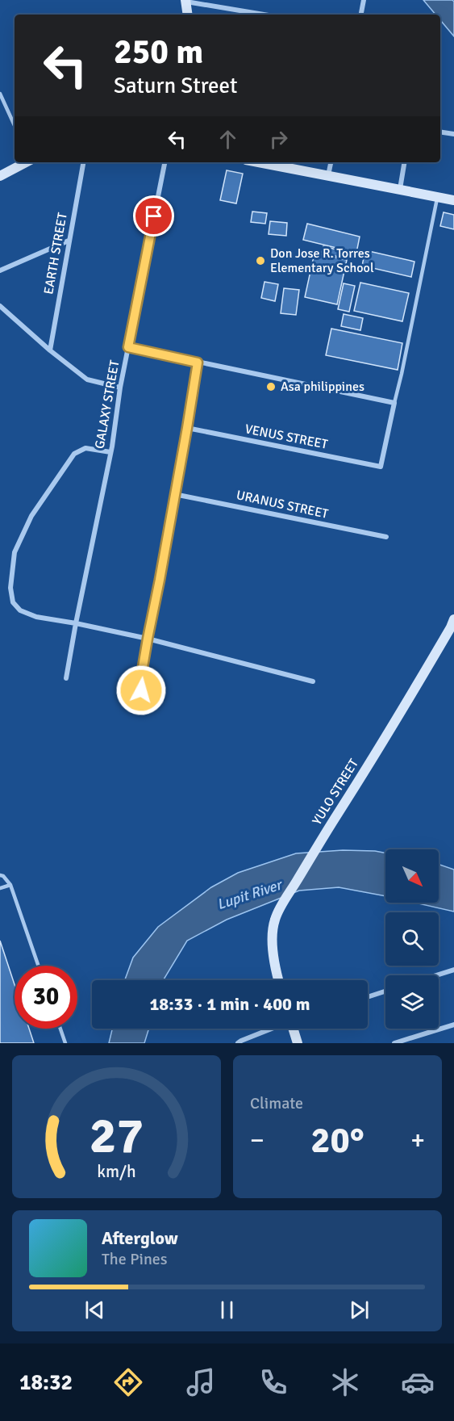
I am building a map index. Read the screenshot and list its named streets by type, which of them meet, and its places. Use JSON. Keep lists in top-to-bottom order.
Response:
{
  "streets": {
    "street": [
      "EARTH STREET",
      "GALAXY STREET",
      "VENUS STREET",
      "URANUS STREET",
      "YULO STREET"
    ]
  },
  "water": ["Lupit River"],
  "places": ["Don Jose R. Torres Elementary School", "Asa philippines"],
  "north": "bottom right",
  "page": {
    "turn": ["250 m", "Saturn Street"],
    "limit": "30",
    "trip": "18:33 · 1 min · 400 m",
    "tile": "Climate",
    "heat": ["−", "20°", "+"],
    "song": ["Afterglow", "The Pines"],
    "tabs": "18:32",
    "gauge": ["27", "km/h"]
  }
}
